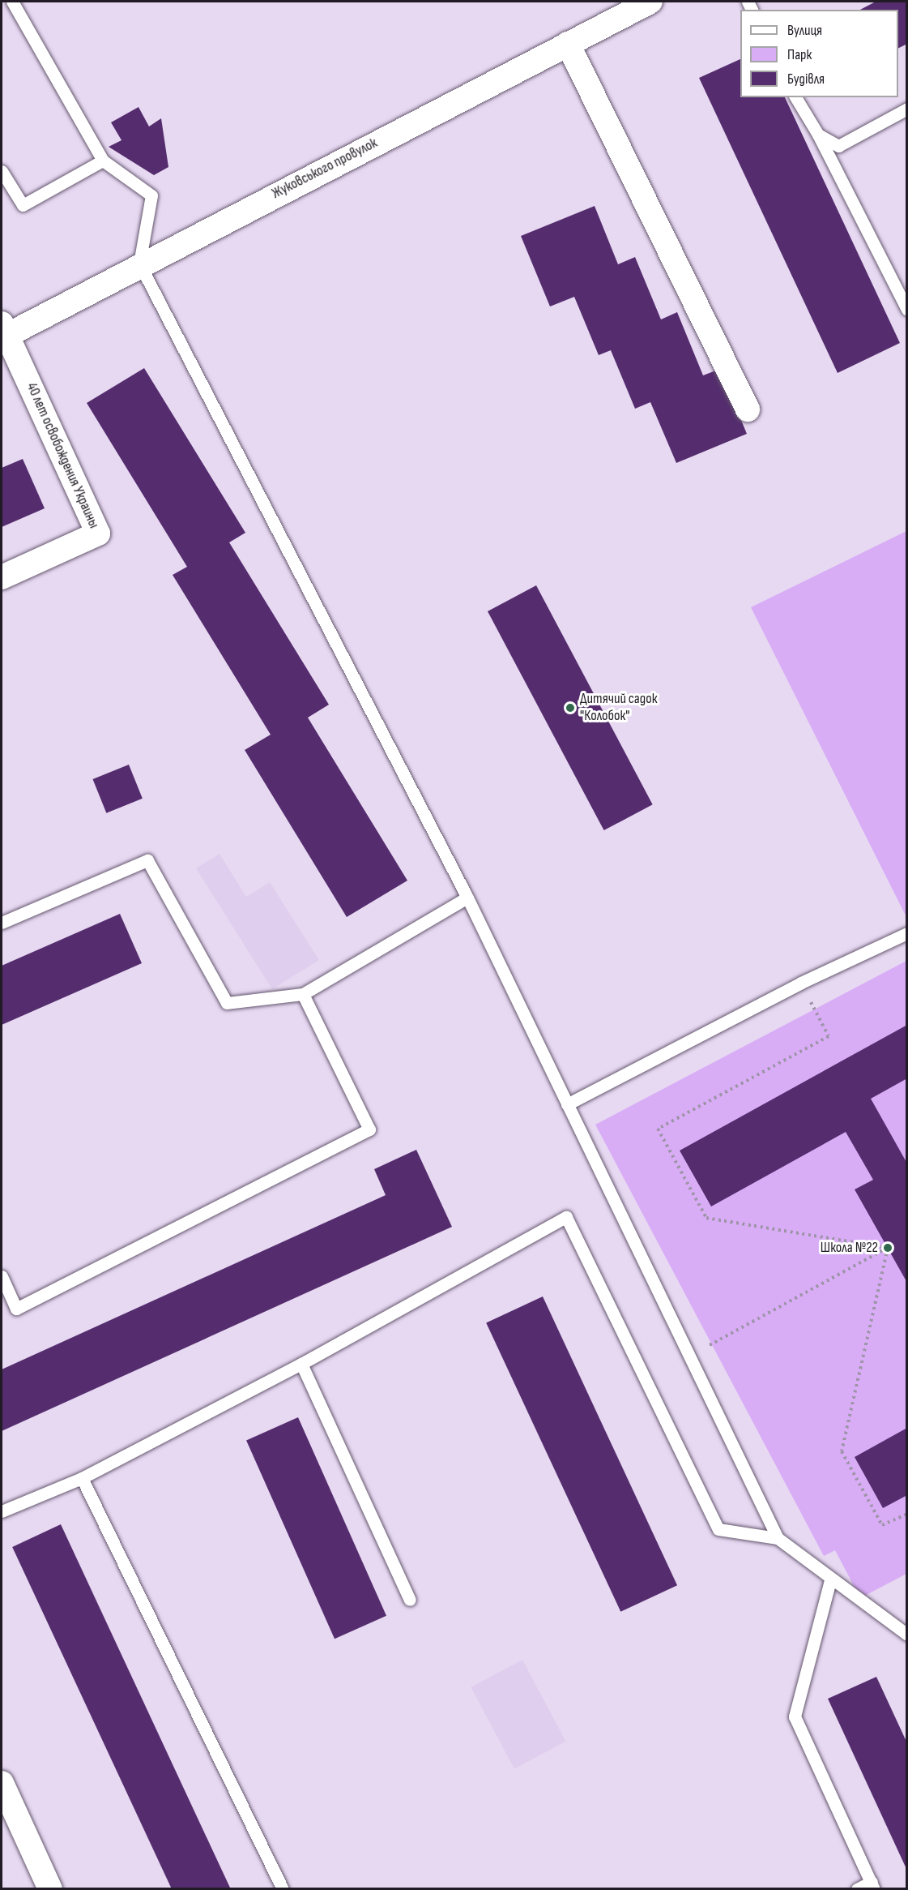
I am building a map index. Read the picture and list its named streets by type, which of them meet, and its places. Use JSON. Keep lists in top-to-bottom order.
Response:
{
  "streets": {
    "street": ["Жуковського провулок", "40 лет освобождения Украины"]
  },
  "crossings": [
    ["Жуковського провулок", "40 лет освобождения Украины"]
  ],
  "places": ["Дитячий садок \"Колобок\"", "Школа №22"],
  "legend": ["Вулиця", "Парк", "Будівля"]
}
